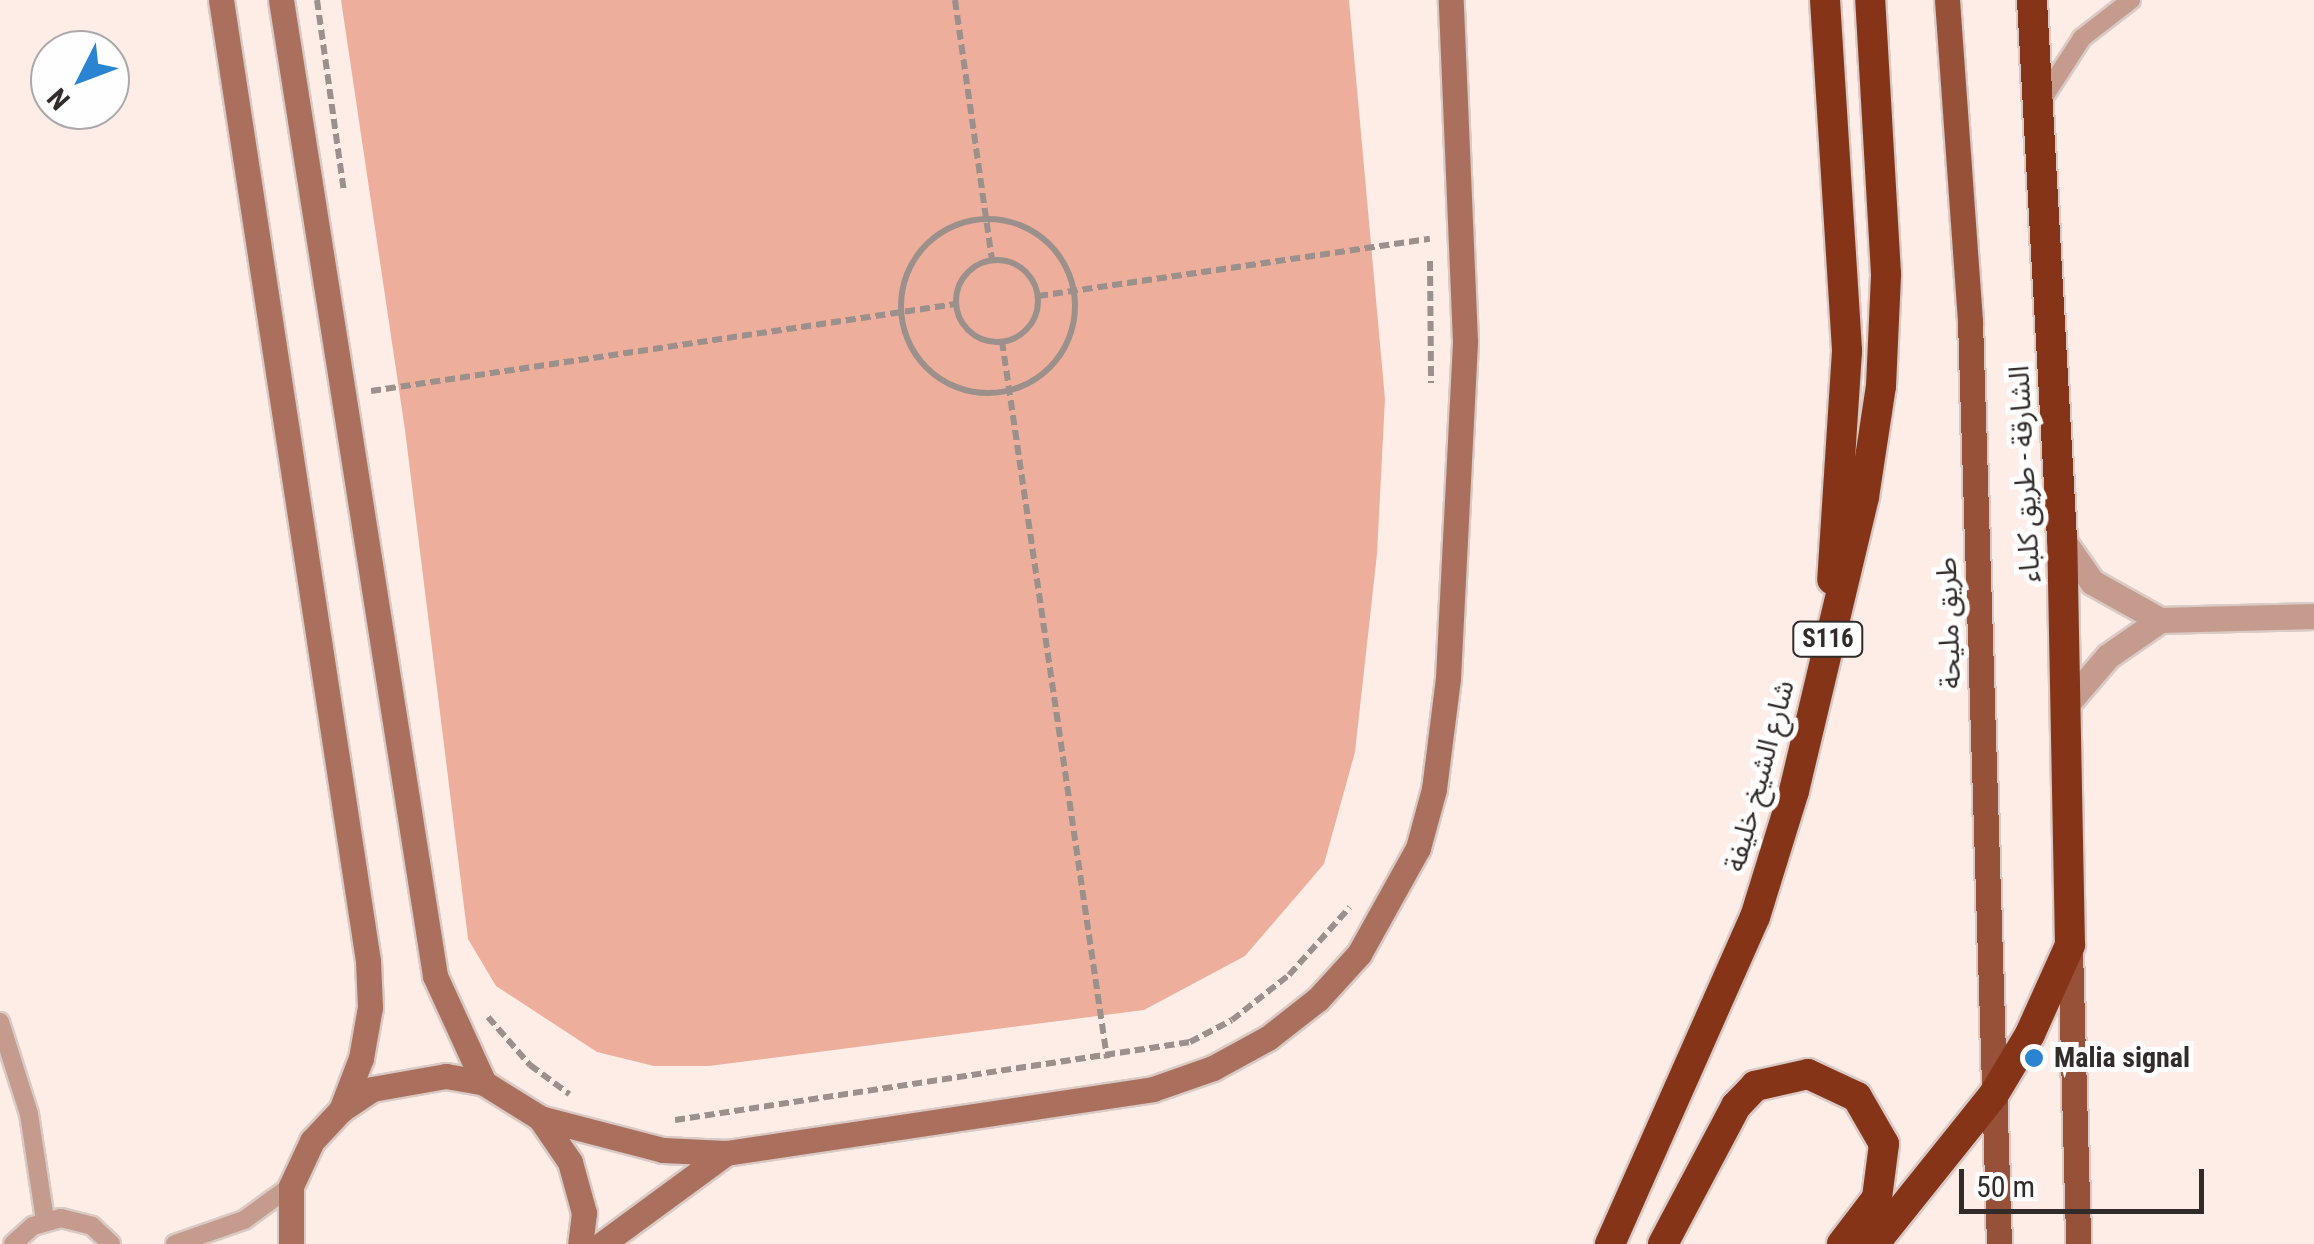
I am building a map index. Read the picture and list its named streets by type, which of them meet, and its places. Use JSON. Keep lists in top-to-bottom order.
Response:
{
  "streets": {
    "highway": ["الشارقة - طريق كلباء", "S116", "شارع الشيخ خليفة"],
    "main road": ["طريق مليحة"]
  },
  "places": ["Malia signal"],
  "scale_bar": "50 m",
  "north": "bottom left"
}
